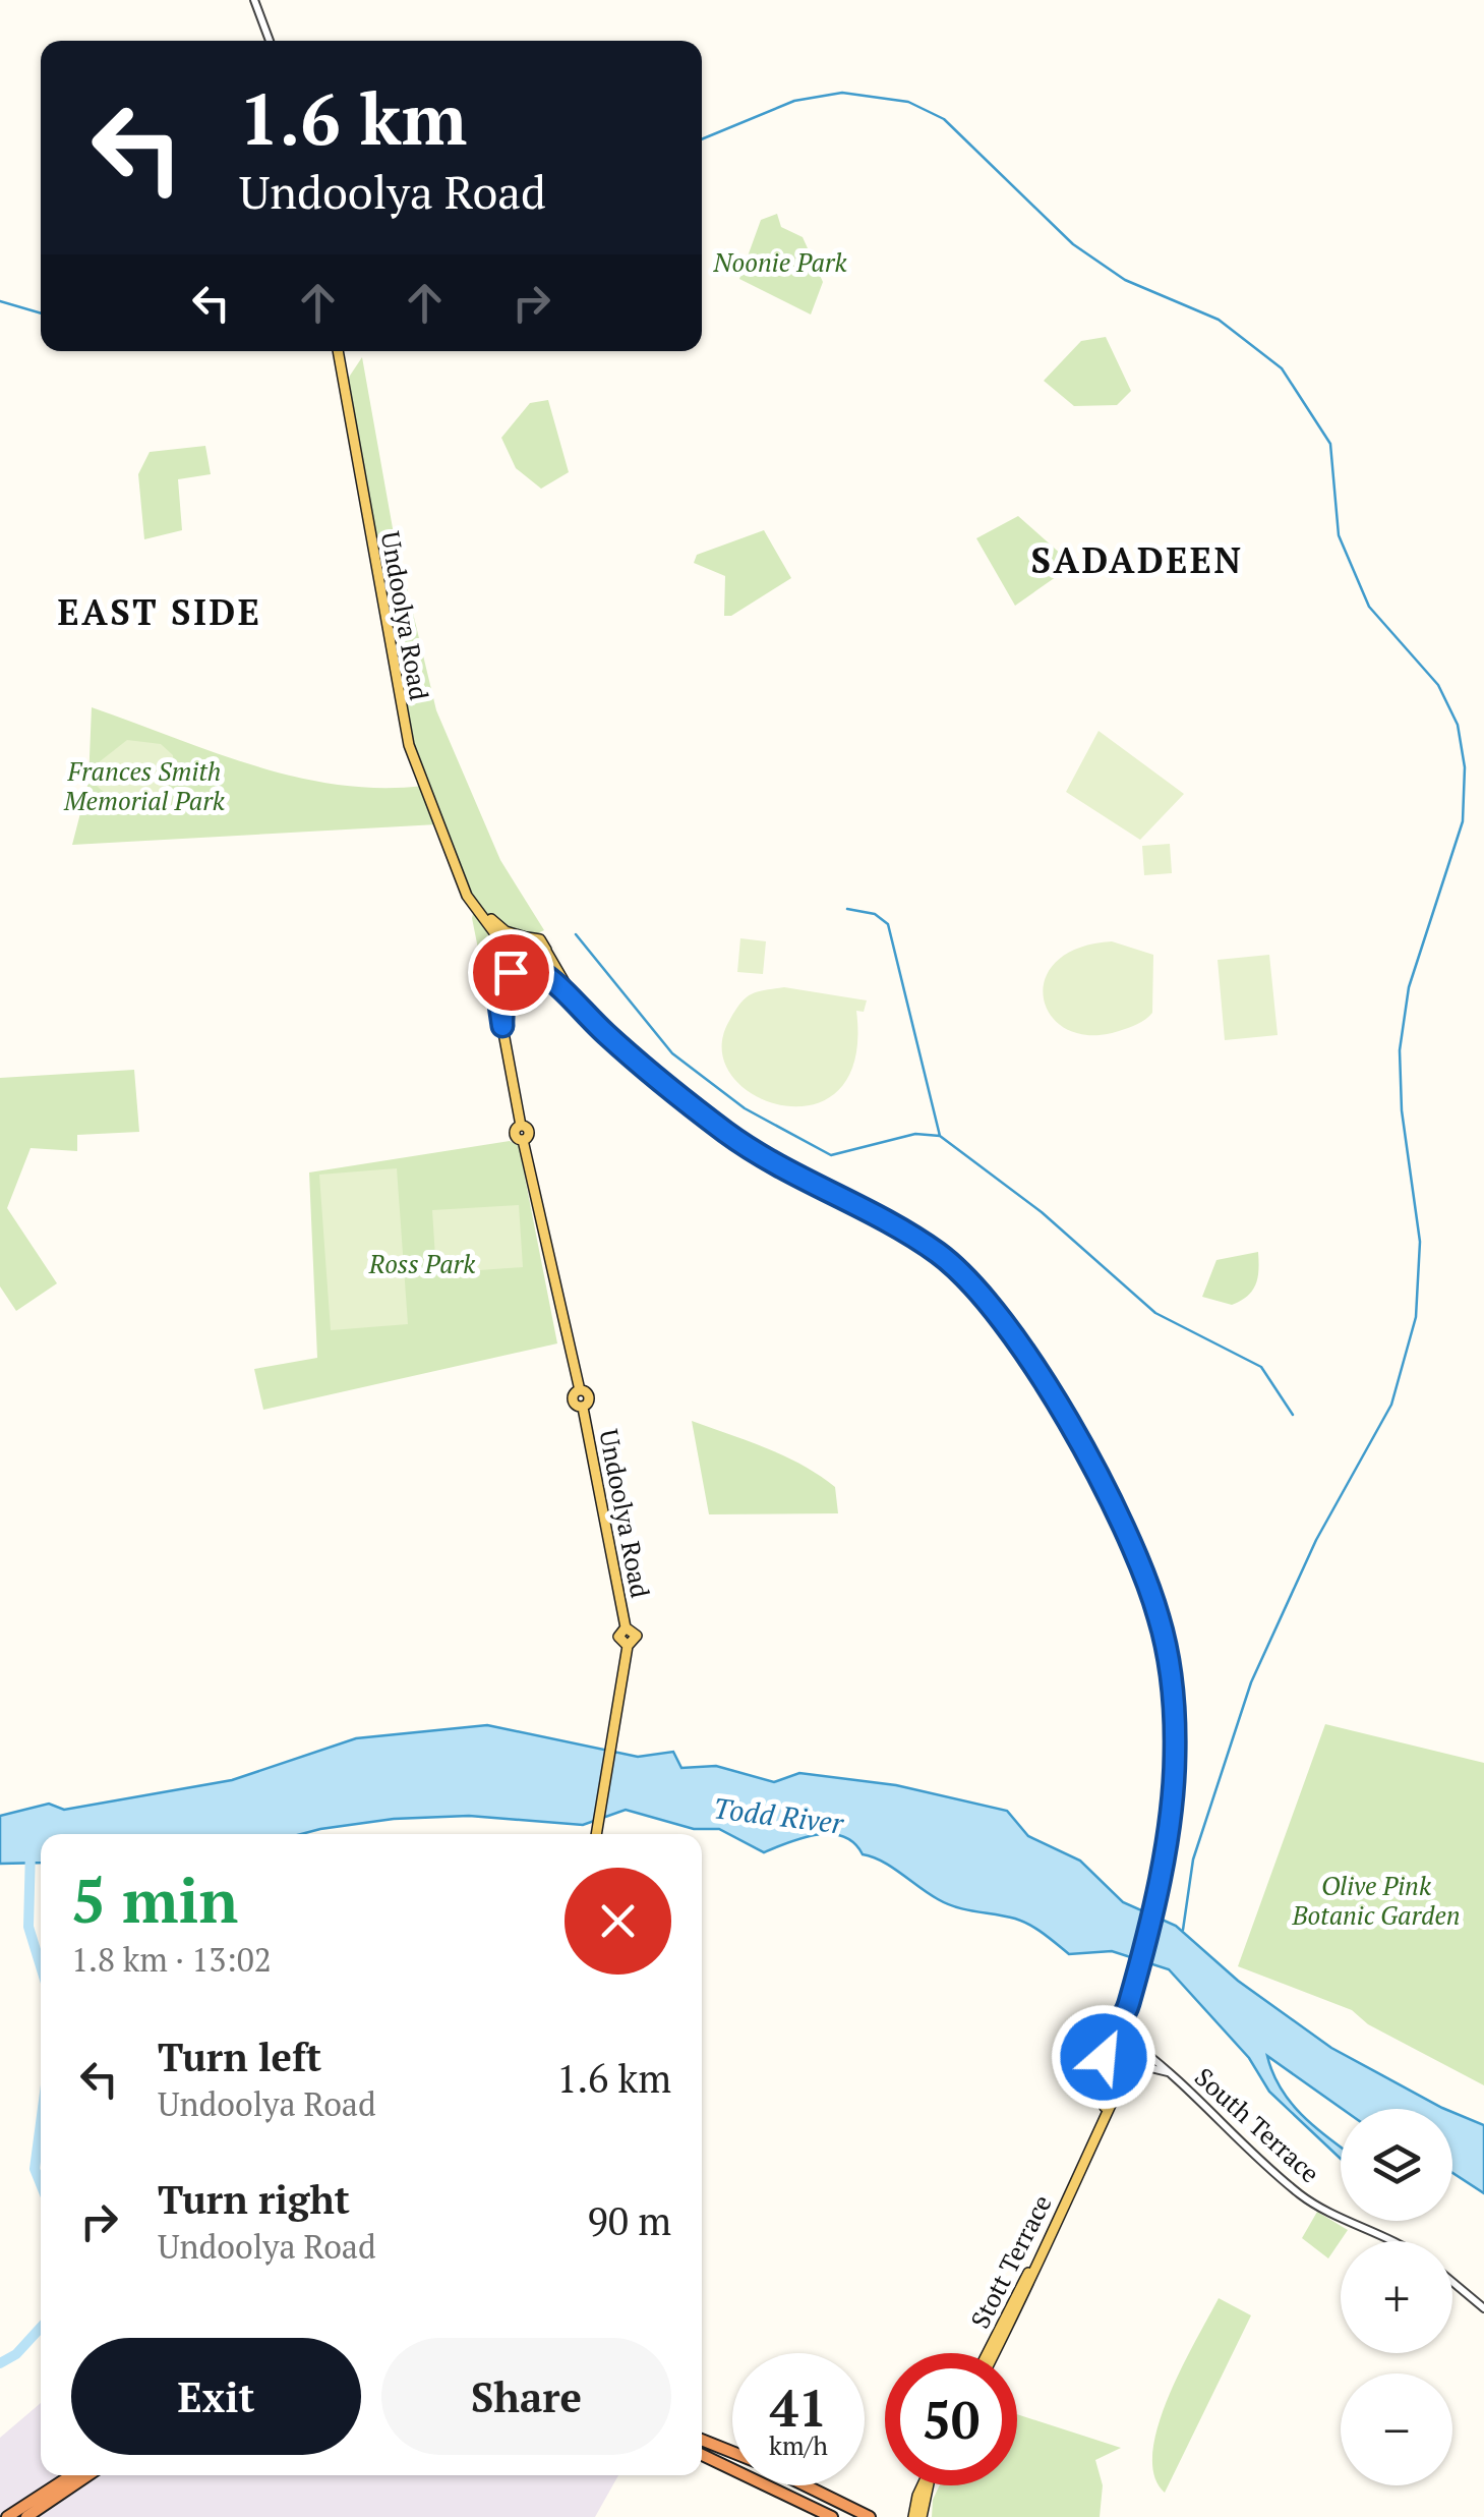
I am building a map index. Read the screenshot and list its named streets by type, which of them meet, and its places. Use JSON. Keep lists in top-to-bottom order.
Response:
{
  "streets": {
    "main road": ["Undoolya Road", "Stott Terrace"],
    "street": ["South Terrace"]
  },
  "crossings": [
    ["South Terrace", "Stott Terrace"]
  ],
  "districts": ["SADADEEN", "EAST SIDE"],
  "water": ["Todd River"],
  "parks": [
    "Noonie Park",
    "Frances Smith Memorial Park",
    "Ross Park",
    "Olive Pink Botanic Garden"
  ],
  "page": {
    "turn": ["1.6 km", "Undoolya Road"],
    "heading": ["5 min", "1.8 km · 13:02"],
    "list": [
      {
        "name": "Turn left",
        "note": "Undoolya Road",
        "value": "1.6 km"
      },
      {
        "name": "Turn right",
        "note": "Undoolya Road",
        "value": "90 m"
      }
    ],
    "map_buttons": ["+", "−"],
    "buttons": ["Exit", "Share"],
    "speed": "41 km/h",
    "limit": "50"
  }
}
